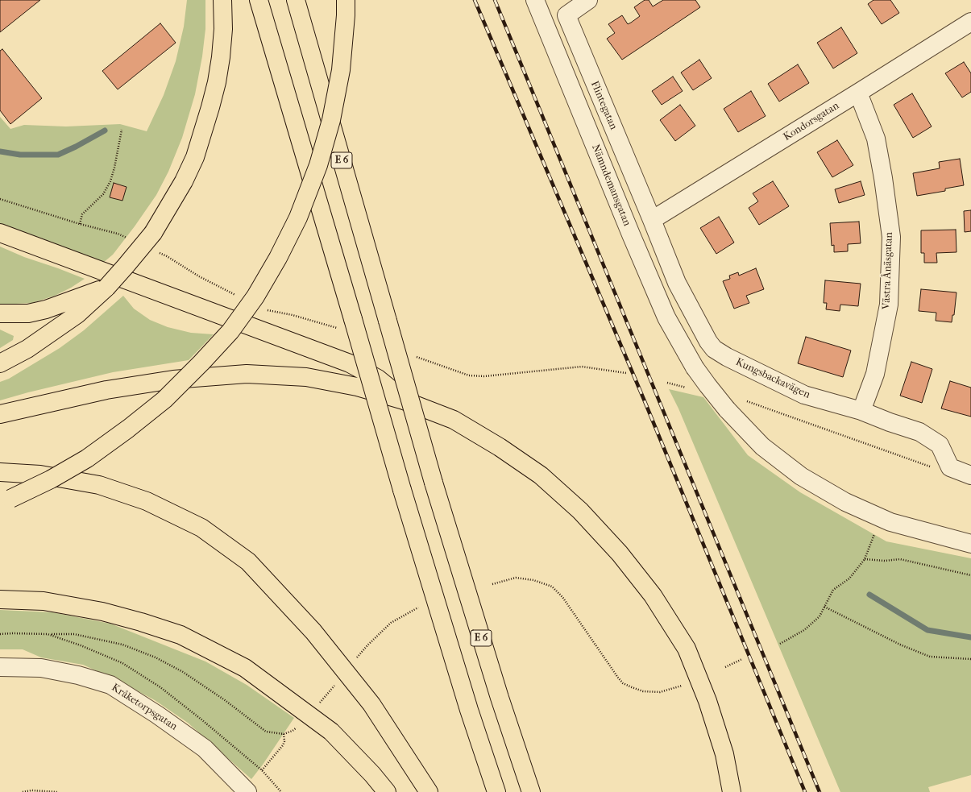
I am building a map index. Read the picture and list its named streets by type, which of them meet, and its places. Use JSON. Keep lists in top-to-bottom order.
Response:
{
  "streets": {
    "highway": ["E 6"],
    "street": [
      "Flintegatan",
      "Kondorsgatan",
      "Nämndemansgatan",
      "Västra Ånäsgatan",
      "Kungsbackavägen",
      "Kråketorpsgatan"
    ]
  },
  "crossings": [
    ["Flintegatan", "Kondorsgatan"],
    ["Flintegatan", "Kungsbackavägen"],
    ["Kondorsgatan", "Västra Ånäsgatan"],
    ["Kondorsgatan", "Kungsbackavägen"],
    ["Västra Ånäsgatan", "Kungsbackavägen"]
  ]
}
